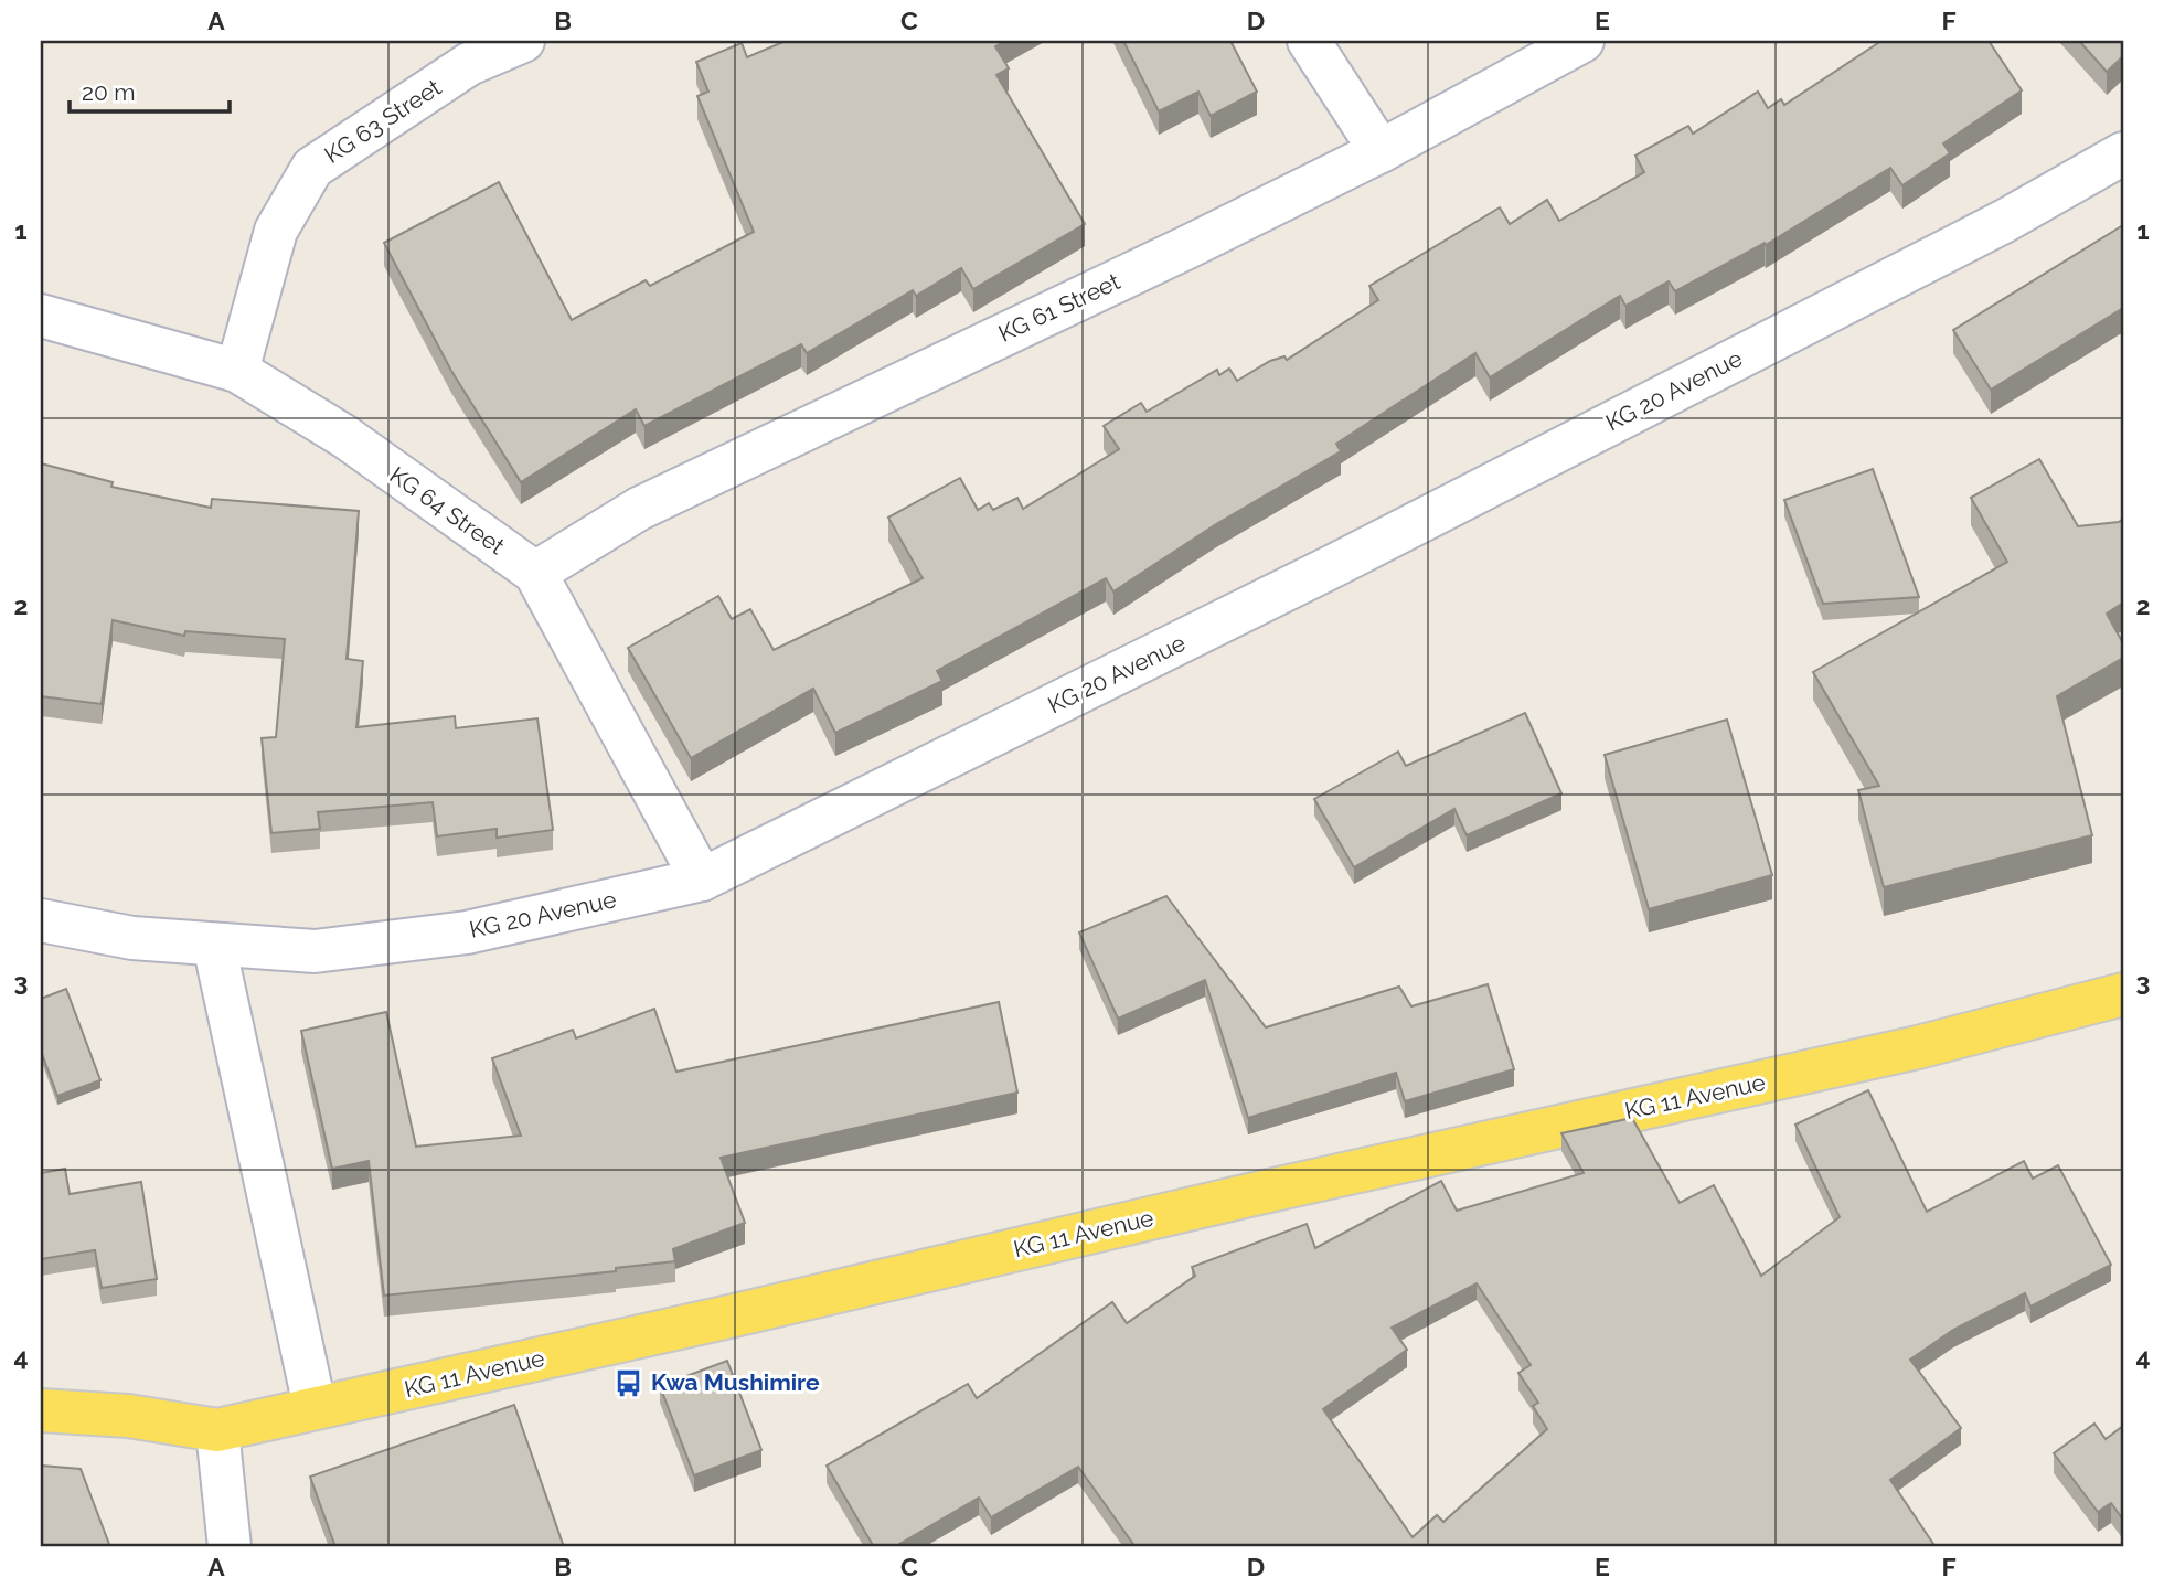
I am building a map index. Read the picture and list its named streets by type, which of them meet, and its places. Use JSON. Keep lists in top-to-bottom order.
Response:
{
  "streets": {
    "main road": ["KG 11 Avenue"],
    "street": [
      "KG 63 Street",
      "KG 61 Street",
      "KG 20 Avenue",
      "KG 64 Street"
    ]
  },
  "crossings": [
    ["KG 63 Street", "KG 64 Street"],
    ["KG 61 Street", "KG 64 Street"],
    ["KG 20 Avenue", "KG 64 Street"]
  ],
  "places": {
    "bus stop": ["Kwa Mushimire"]
  },
  "scale_bar": "20 m",
  "grid": {
    "columns": [
      "A",
      "B",
      "C",
      "D",
      "E",
      "F"
    ],
    "rows": [
      "1",
      "2",
      "3",
      "4"
    ]
  }
}
